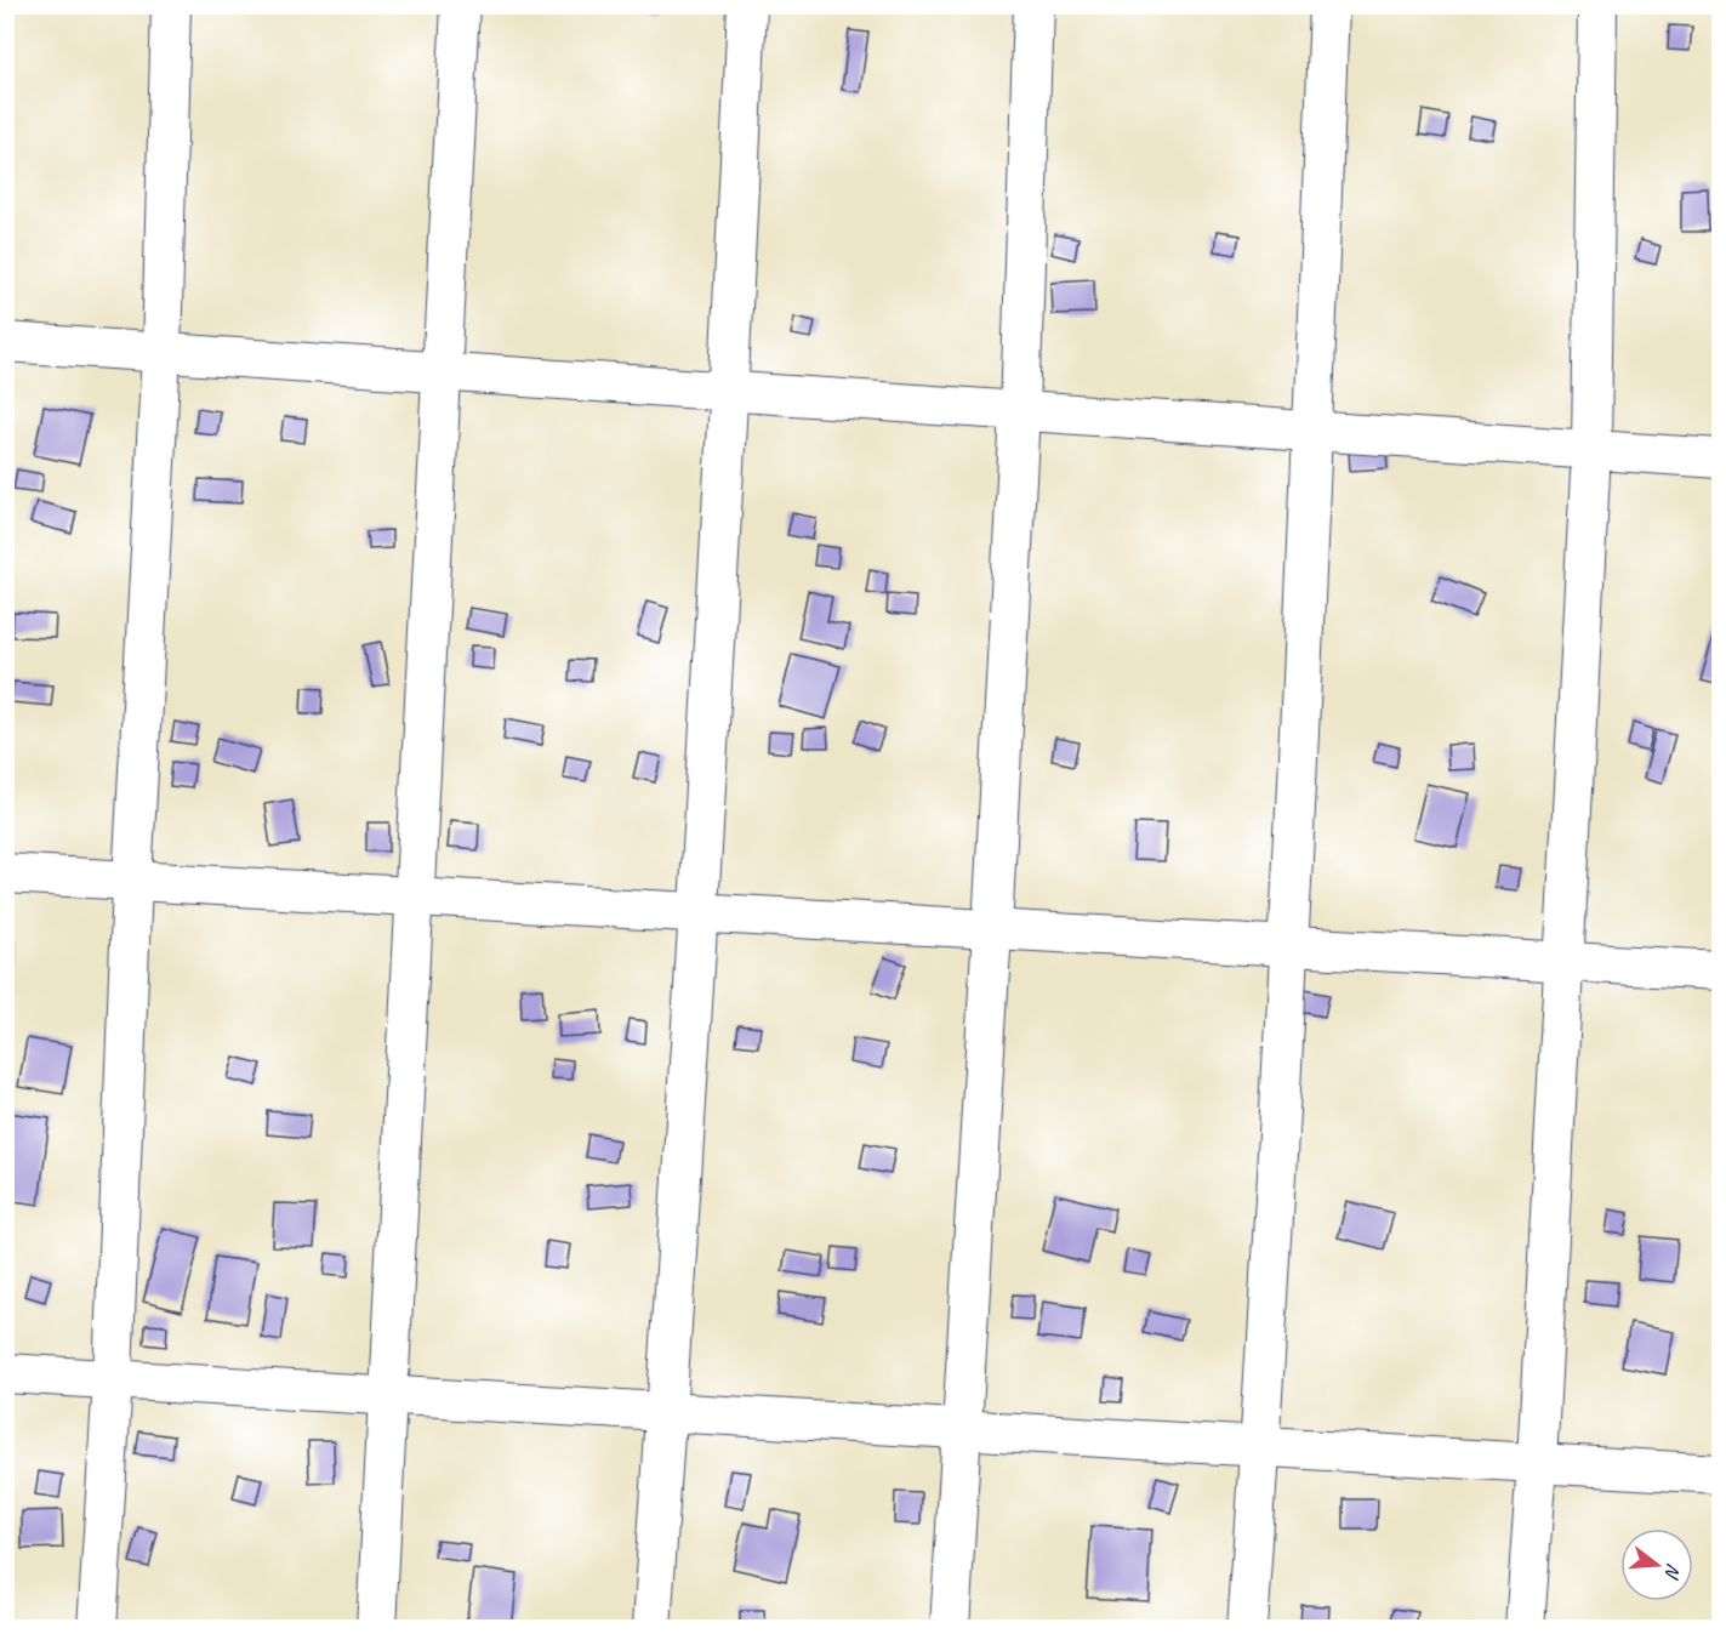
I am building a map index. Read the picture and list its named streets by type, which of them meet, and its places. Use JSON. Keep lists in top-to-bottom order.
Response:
{
  "north": "right"
}
